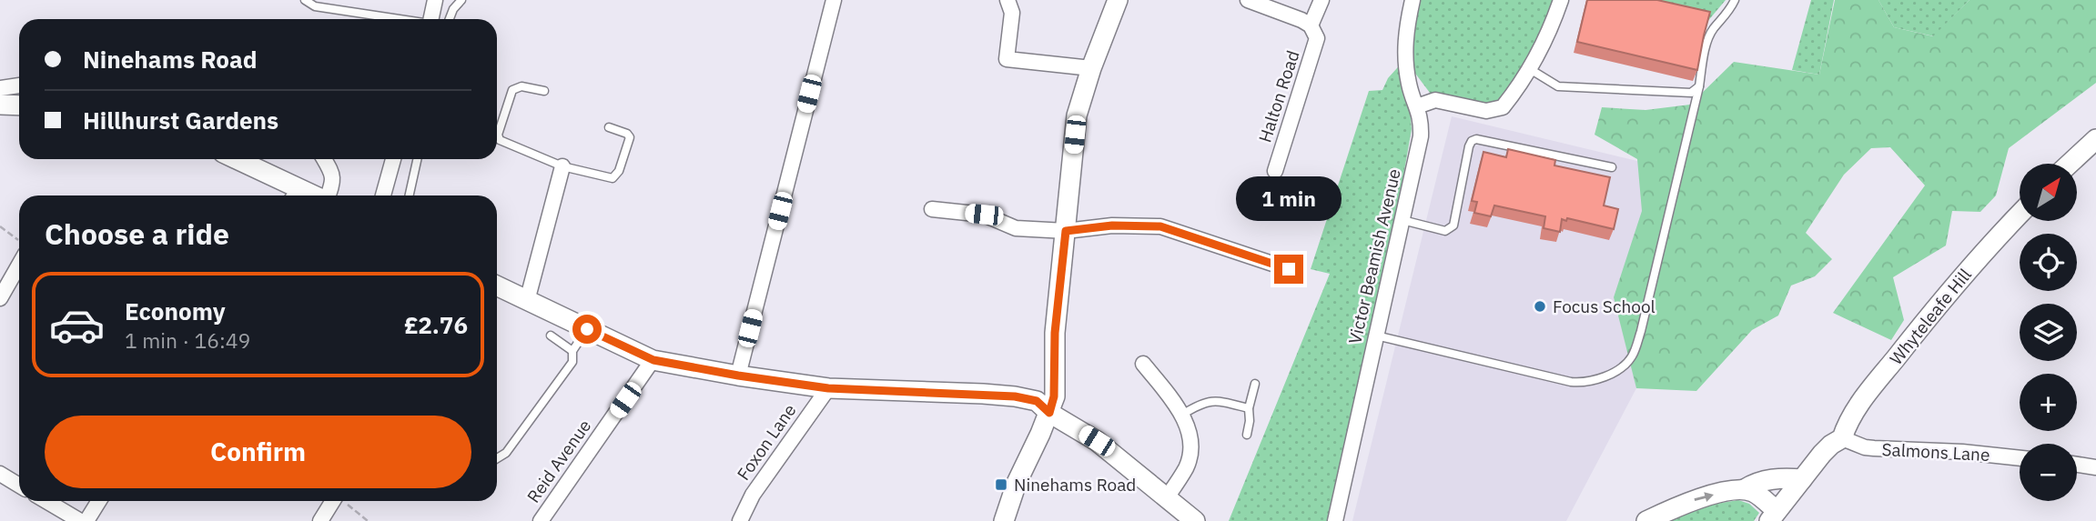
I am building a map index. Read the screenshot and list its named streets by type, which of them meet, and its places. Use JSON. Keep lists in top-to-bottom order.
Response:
{
  "streets": {
    "street": [
      "Halton Road",
      "Victor Beamish Avenue",
      "Whyteleafe Hill",
      "Foxon Lane",
      "Salmons Lane",
      "Reid Avenue"
    ]
  },
  "crossings": [
    ["Whyteleafe Hill", "Salmons Lane"]
  ],
  "places": {
    "other": ["Focus School"],
    "transit": ["Ninehams Road"]
  },
  "north": "top right",
  "page": {
    "banner": ["Ninehams Road", "Hillhurst Gardens"],
    "map_buttons": ["+", "−"],
    "bubble": "1 min",
    "heading": "Choose a ride",
    "list": [
      {
        "name": "Economy",
        "note": "1 min · 16:49",
        "value": "£2.76"
      }
    ],
    "buttons": "Confirm"
  }
}
